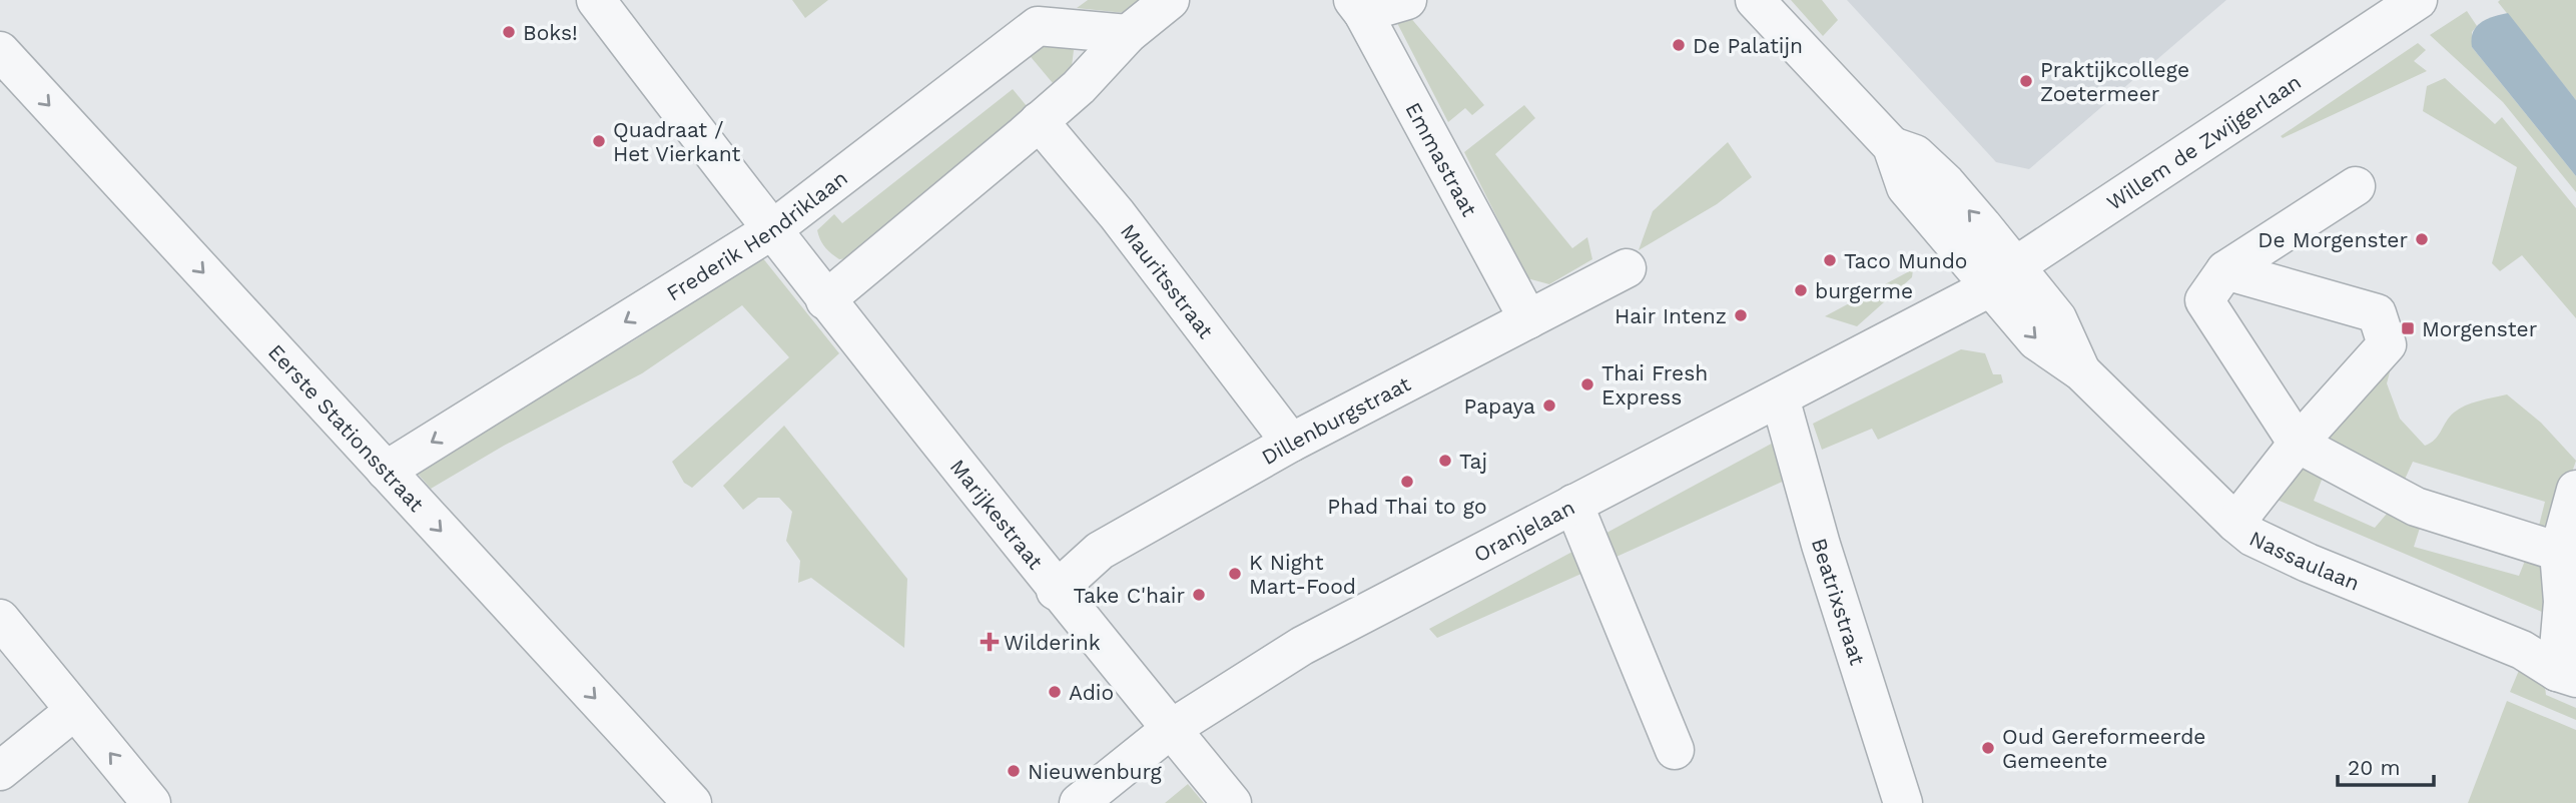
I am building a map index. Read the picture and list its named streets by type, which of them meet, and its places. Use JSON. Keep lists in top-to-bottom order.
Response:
{
  "streets": {
    "street": [
      "Willem de Zwijgerlaan",
      "Emmastraat",
      "Frederik Hendriklaan",
      "Mauritsstraat",
      "Dillenburgstraat",
      "Eerste Stationsstraat",
      "Marijkestraat",
      "Oranjelaan",
      "Nassaulaan",
      "Beatrixstraat"
    ]
  },
  "crossings": [
    ["Willem de Zwijgerlaan", "Oranjelaan"],
    ["Willem de Zwijgerlaan", "Nassaulaan"],
    ["Emmastraat", "Dillenburgstraat"],
    ["Frederik Hendriklaan", "Eerste Stationsstraat"],
    ["Frederik Hendriklaan", "Marijkestraat"],
    ["Mauritsstraat", "Dillenburgstraat"],
    ["Dillenburgstraat", "Marijkestraat"],
    ["Marijkestraat", "Oranjelaan"],
    ["Oranjelaan", "Nassaulaan"],
    ["Oranjelaan", "Beatrixstraat"]
  ],
  "one_way": ["Frederik Hendriklaan", "Eerste Stationsstraat"],
  "places": {
    "other": [
      "Boks!",
      "De Palatijn",
      "Praktijkcollege Zoetermeer",
      "Quadraat / Het Vierkant",
      "De Morgenster",
      "Taco Mundo",
      "burgerme",
      "Hair Intenz",
      "Thai Fresh Express",
      "Papaya",
      "Taj",
      "Phad Thai to go",
      "K Night Mart-Food",
      "Take C'hair",
      "Adio",
      "Oud Gereformeerde Gemeente",
      "Nieuwenburg"
    ],
    "transit": ["Morgenster"],
    "health": ["Wilderink"]
  },
  "scale_bar": "20 m"
}
